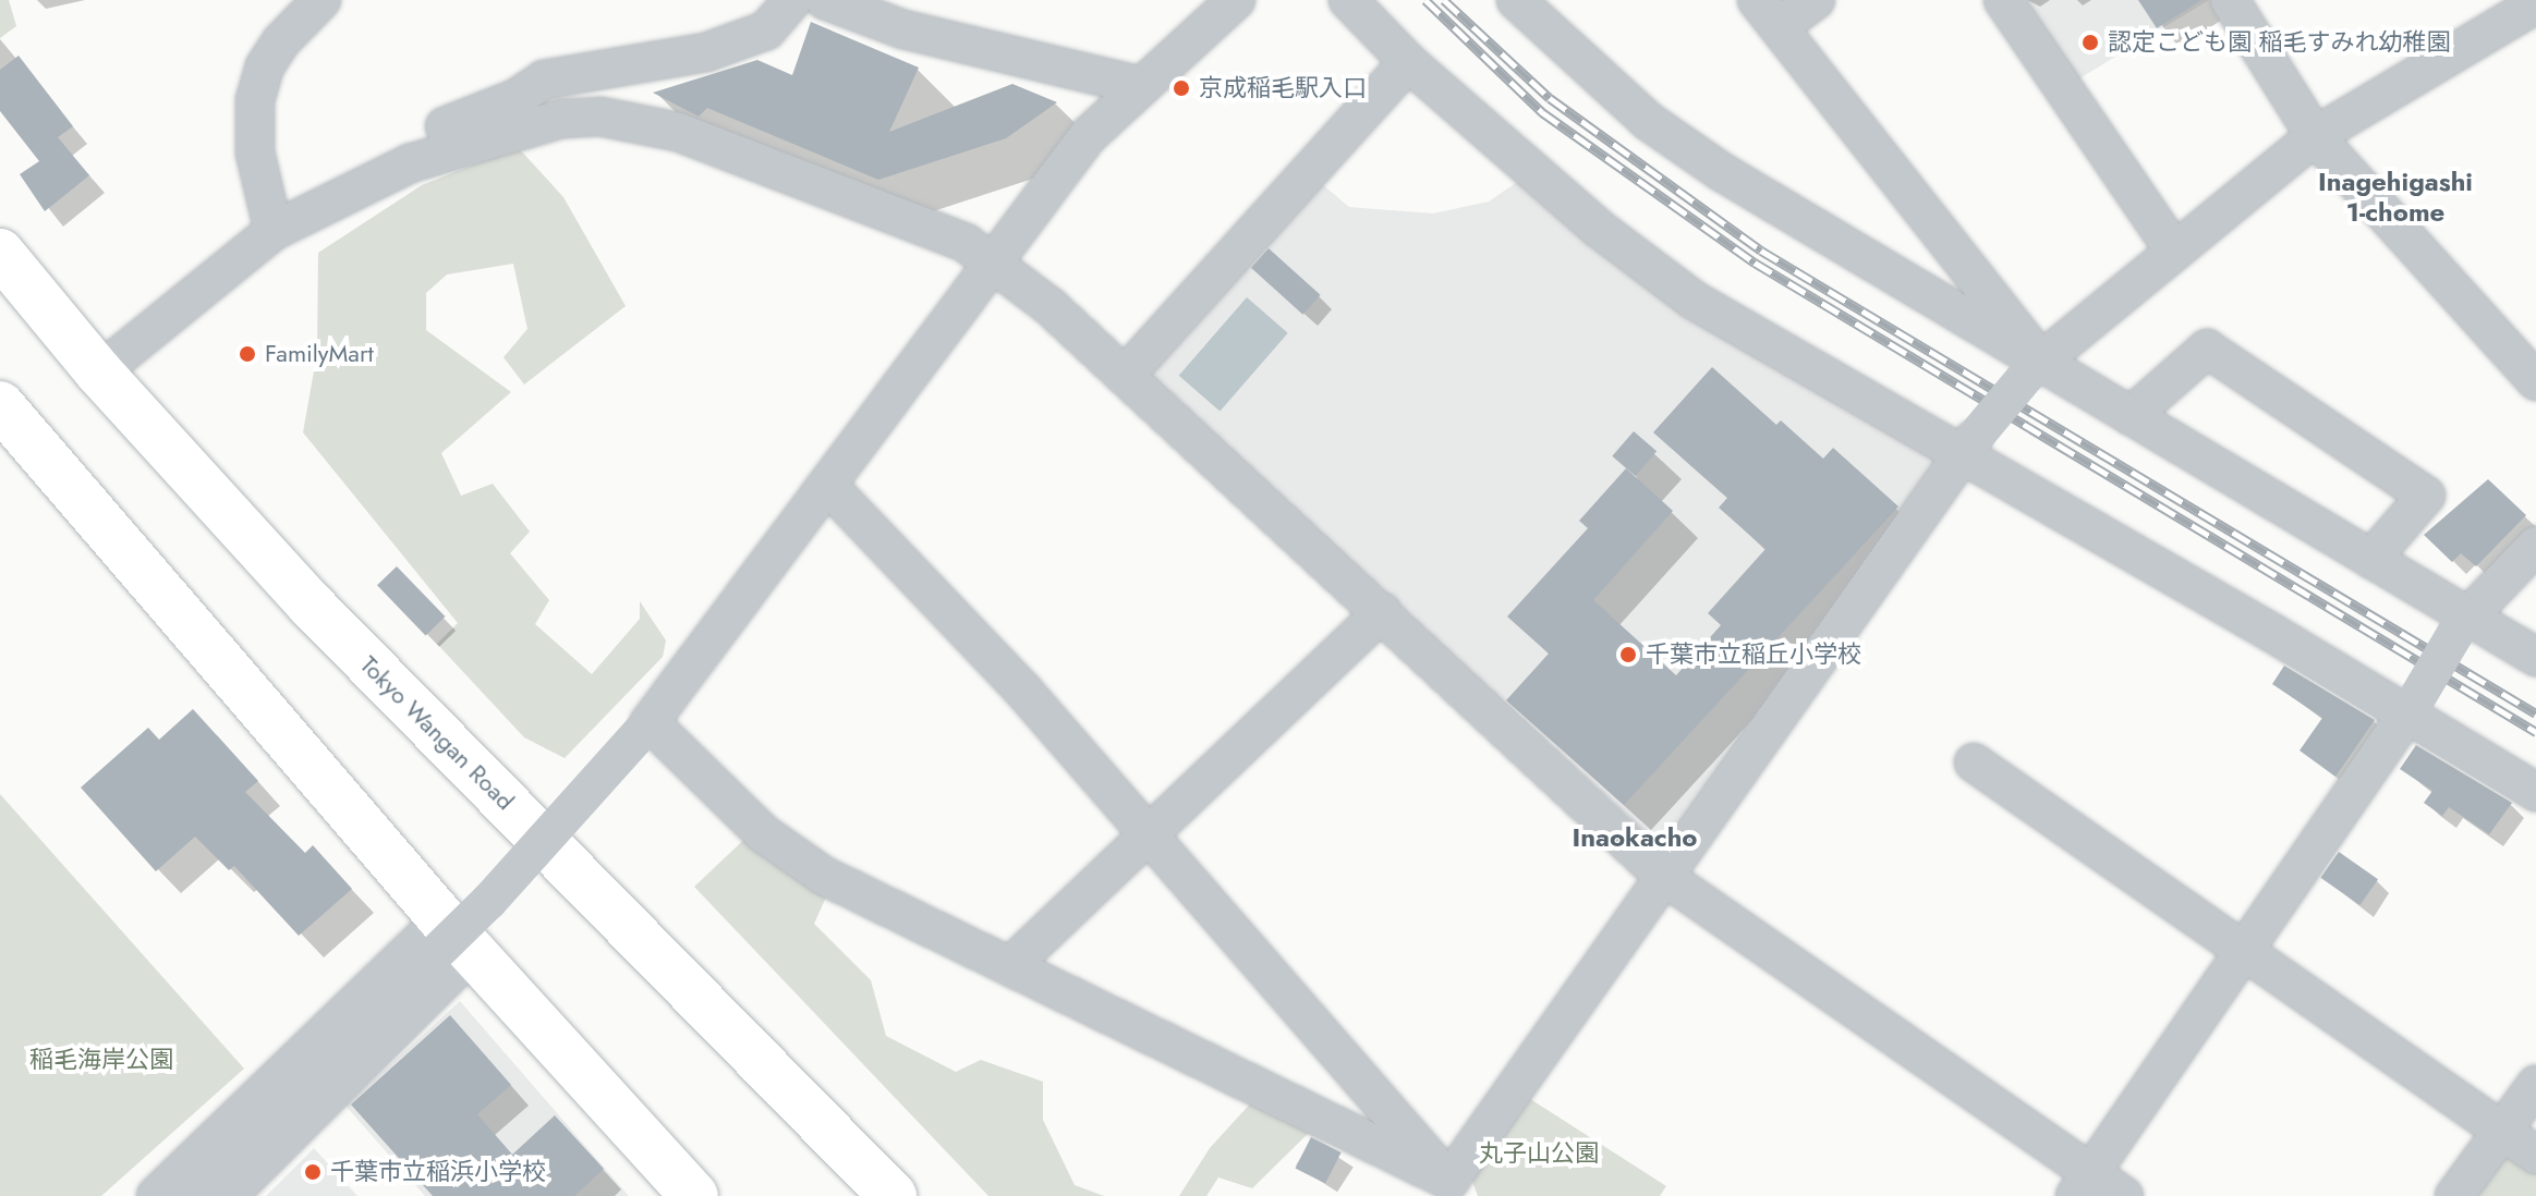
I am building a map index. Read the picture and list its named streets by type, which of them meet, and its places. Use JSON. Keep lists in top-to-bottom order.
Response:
{
  "streets": {
    "highway": ["Tokyo Wangan Road"]
  },
  "districts": ["Inagehigashi 1-chome", "Inaokacho"],
  "parks": ["稲毛海岸公園", "丸子山公園"],
  "places": [
    "認定こども園 稲毛すみれ幼稚園",
    "京成稲毛駅入口",
    "FamilyMart",
    "千葉市立稲丘小学校",
    "千葉市立稲浜小学校"
  ]
}
